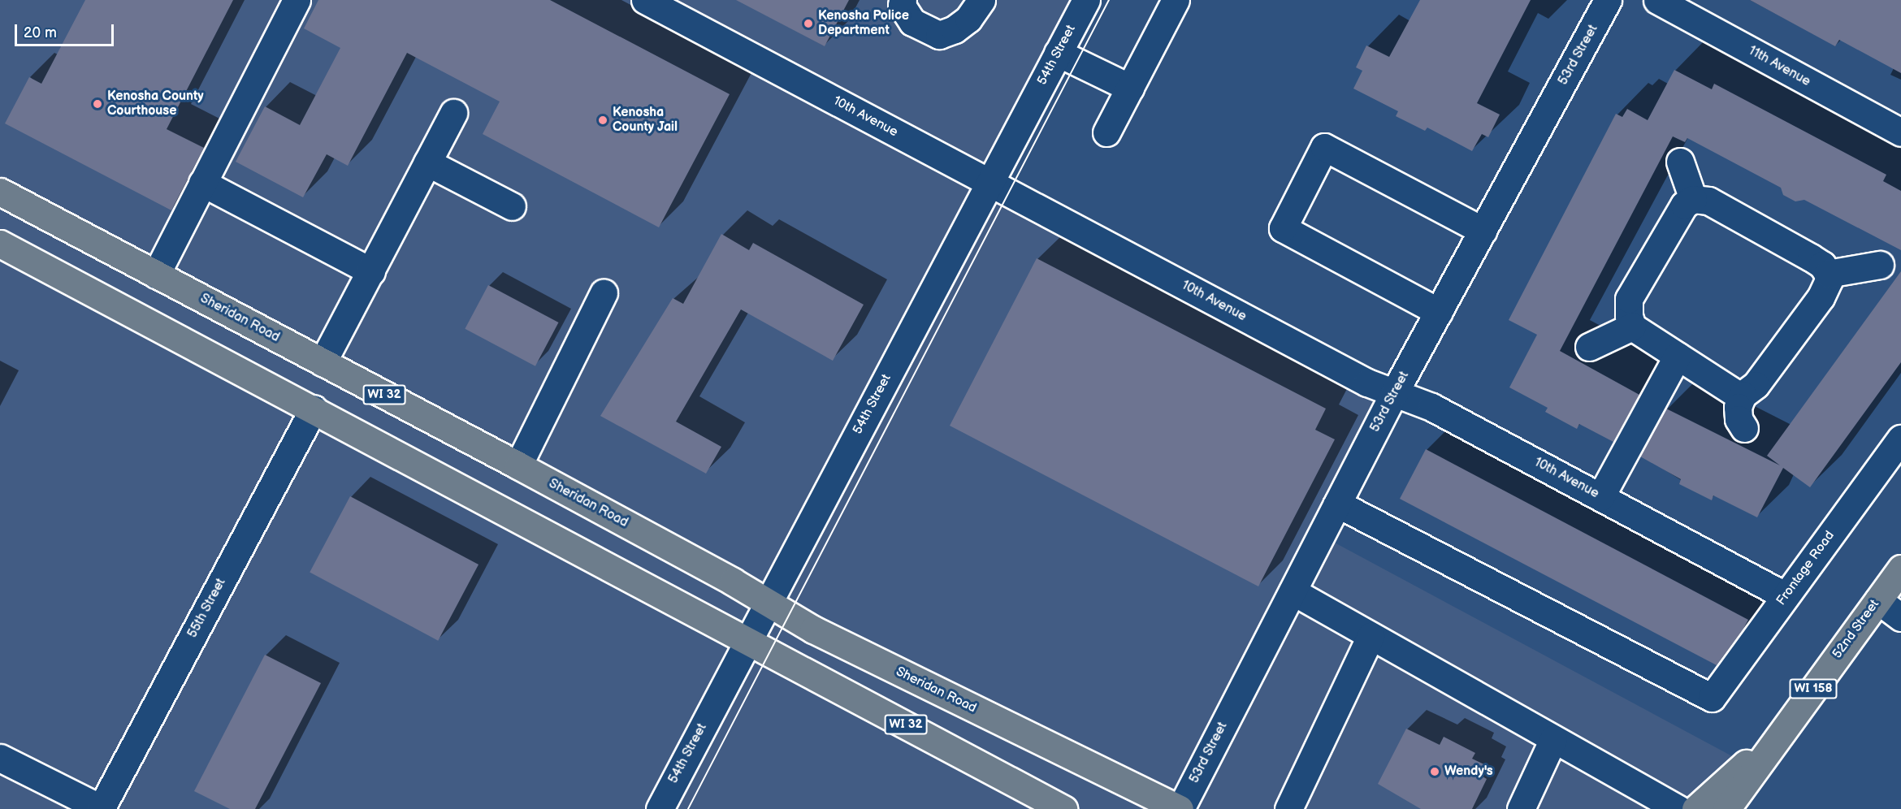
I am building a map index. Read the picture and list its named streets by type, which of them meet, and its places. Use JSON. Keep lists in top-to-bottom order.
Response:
{
  "streets": {
    "main road": [
      "Sheridan Road",
      "WI 32",
      "52nd Street",
      "WI 158"
    ],
    "street": [
      "54th Street",
      "53rd Street",
      "11th Avenue",
      "10th Avenue",
      "Frontage Road",
      "55th Street"
    ]
  },
  "crossings": [
    ["54th Street", "10th Avenue"],
    ["54th Street", "Sheridan Road"],
    ["54th Street", "WI 32"],
    ["53rd Street", "10th Avenue"],
    ["53rd Street", "Sheridan Road"],
    ["53rd Street", "Frontage Road"],
    ["10th Avenue", "Frontage Road"],
    ["WI 32", "55th Street"]
  ],
  "places": [
    "Kenosha Police Department",
    "Kenosha County Courthouse",
    "Kenosha County Jail",
    "Wendy's"
  ],
  "scale_bar": "20 m"
}
